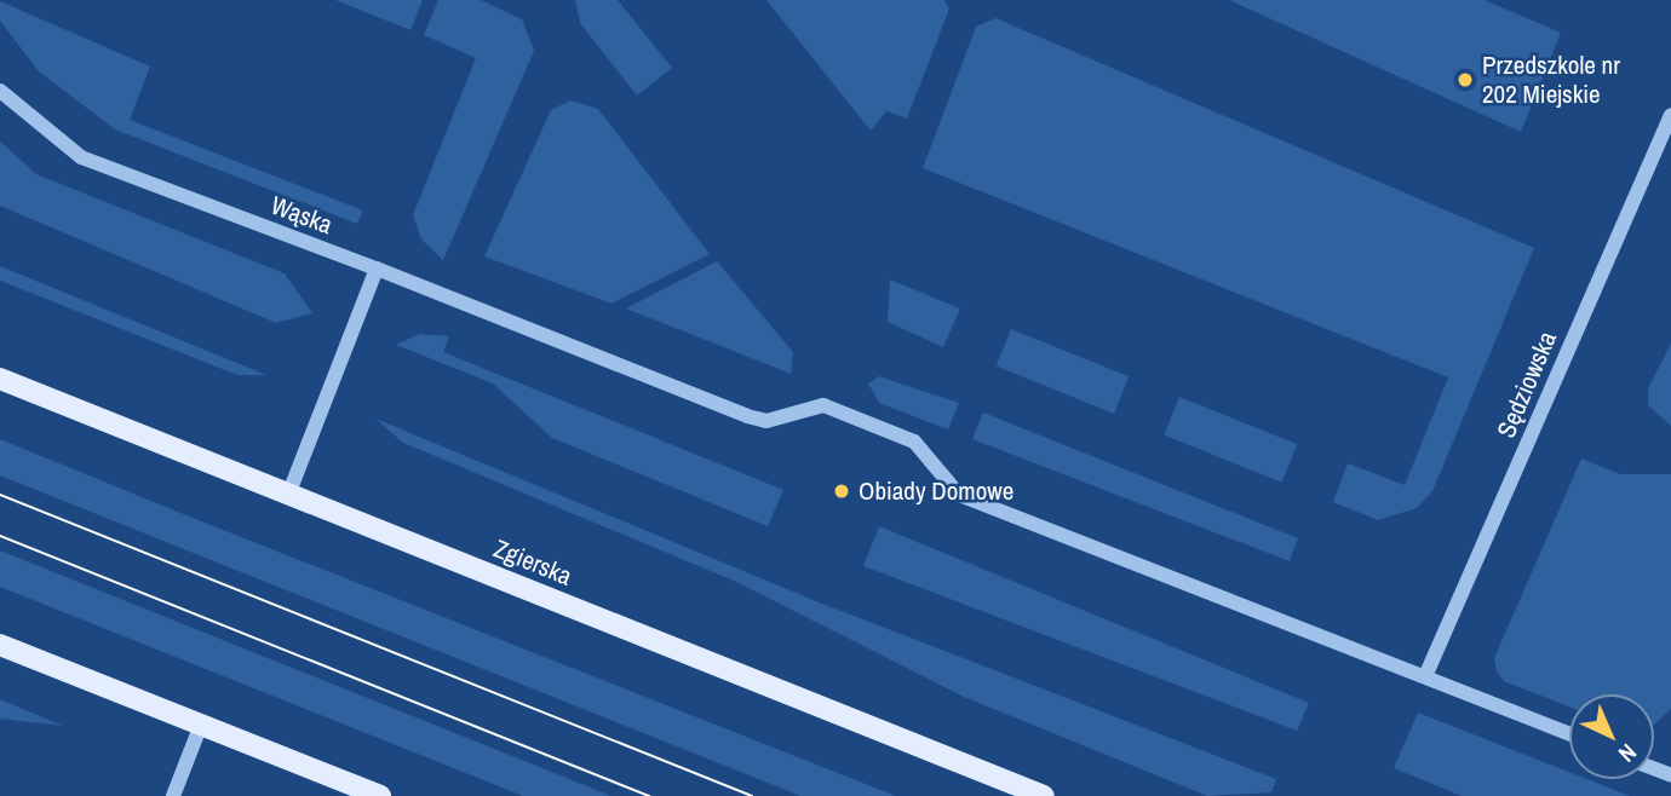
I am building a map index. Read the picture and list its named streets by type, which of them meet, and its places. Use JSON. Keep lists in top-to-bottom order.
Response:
{
  "streets": {
    "main road": ["Zgierska"],
    "street": ["Wąska", "Sędziowska"]
  },
  "crossings": [
    ["Wąska", "Sędziowska"]
  ],
  "places": ["Przedszkole nr 202 Miejskie", "Obiady Domowe"],
  "north": "bottom right"
}
